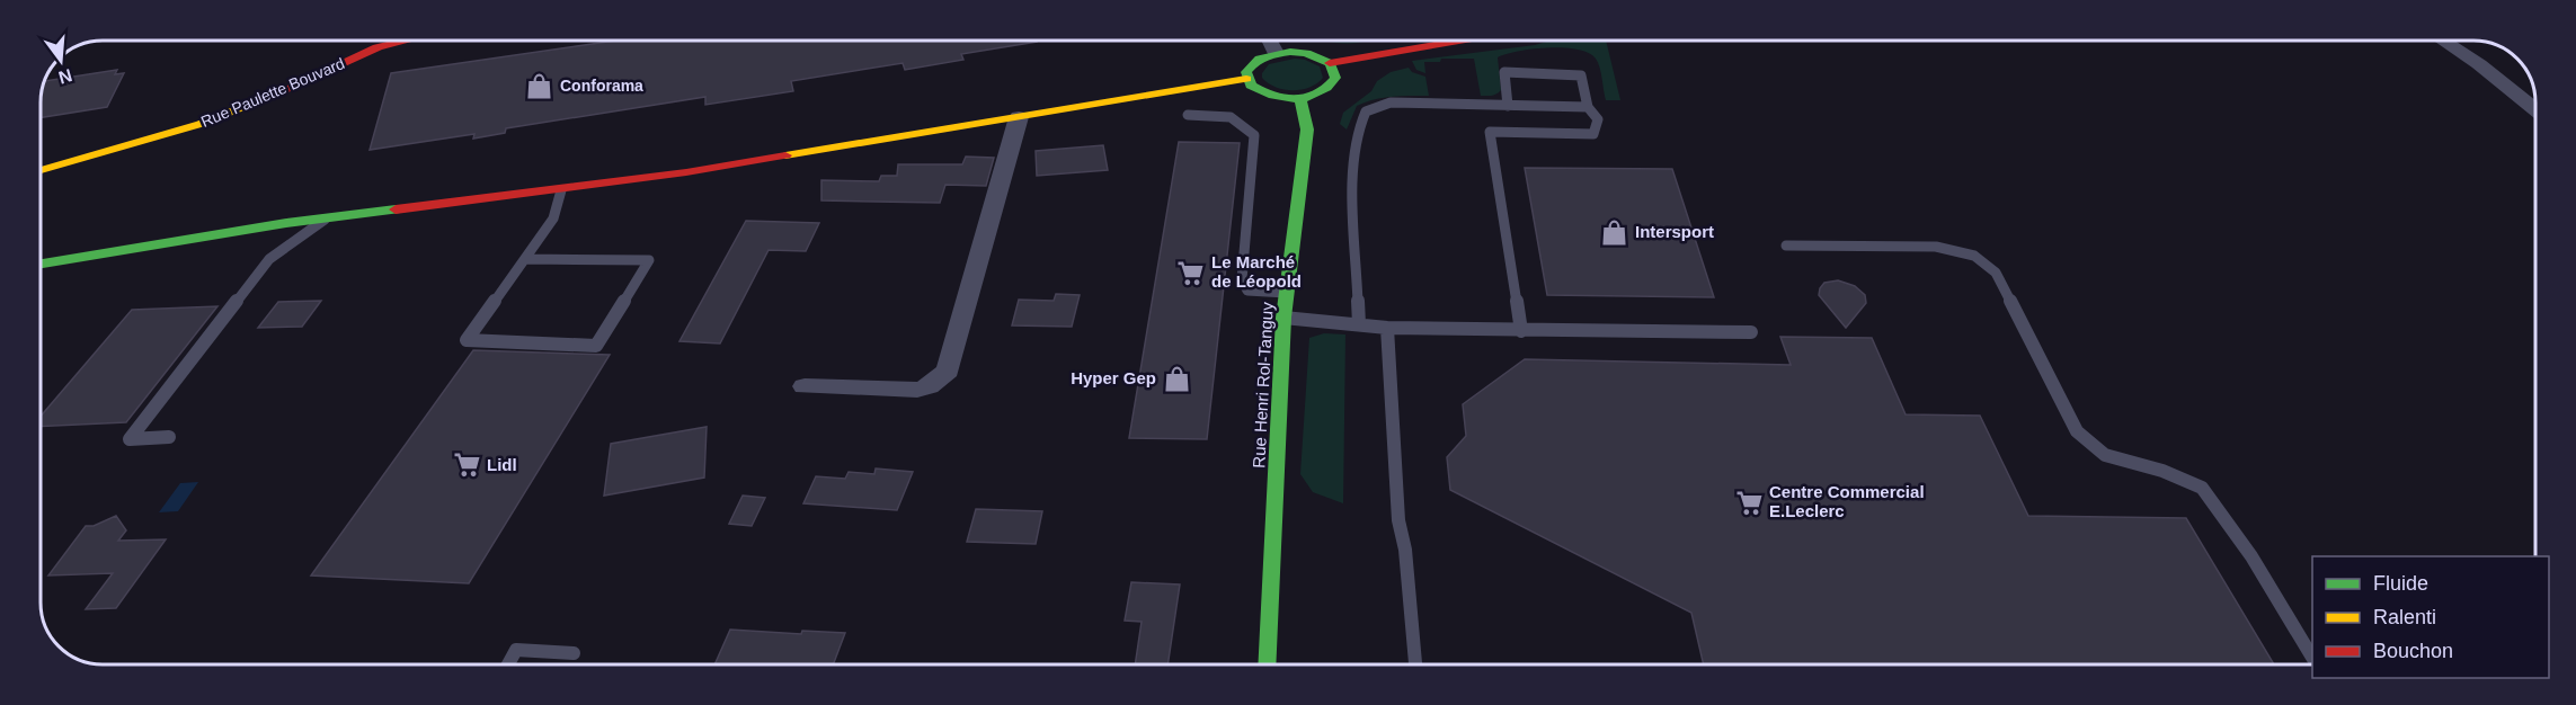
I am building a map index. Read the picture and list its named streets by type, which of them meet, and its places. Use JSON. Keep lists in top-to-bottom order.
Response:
{
  "streets": {
    "main road": ["Rue Paulette Bouvard", "Rue Henri Rol-Tanguy"]
  },
  "places": {
    "shop": ["Conforama", "Intersport", "Hyper Gep"],
    "supermarket": ["Le Marché de Léopold", "Lidl", "Centre Commercial E.Leclerc"]
  },
  "legend": ["Fluide", "Ralenti", "Bouchon"],
  "north": "bottom"
}
